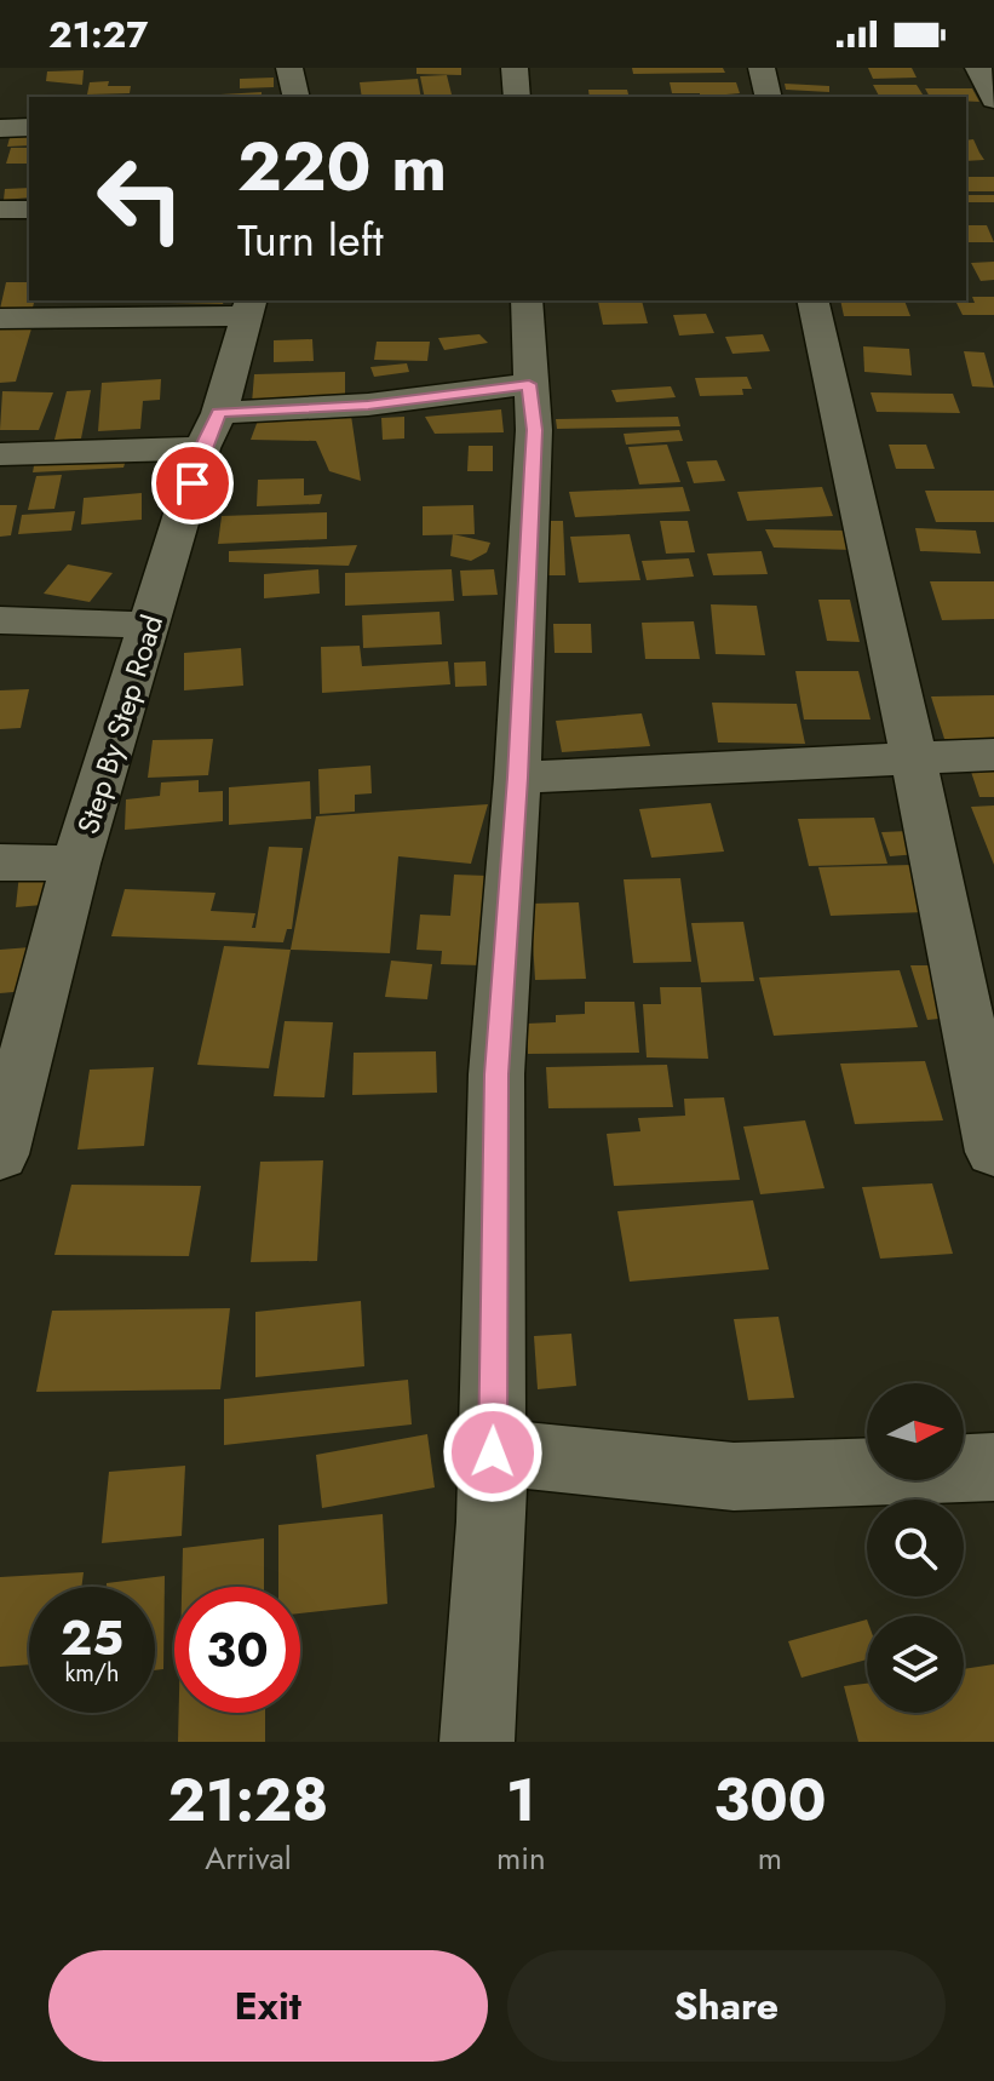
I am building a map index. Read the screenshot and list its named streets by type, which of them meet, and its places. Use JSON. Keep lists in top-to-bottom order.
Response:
{
  "streets": {
    "street": ["Step By Step Road"]
  },
  "north": "right",
  "page": {
    "status": "21:27",
    "turn": ["220 m", "Turn left"],
    "speed": "25 km/h",
    "limit": "30",
    "eta": [
      "21:28",
      "Arrival",
      "1",
      "min",
      "300",
      "m"
    ],
    "buttons": ["Exit", "Share"]
  }
}
